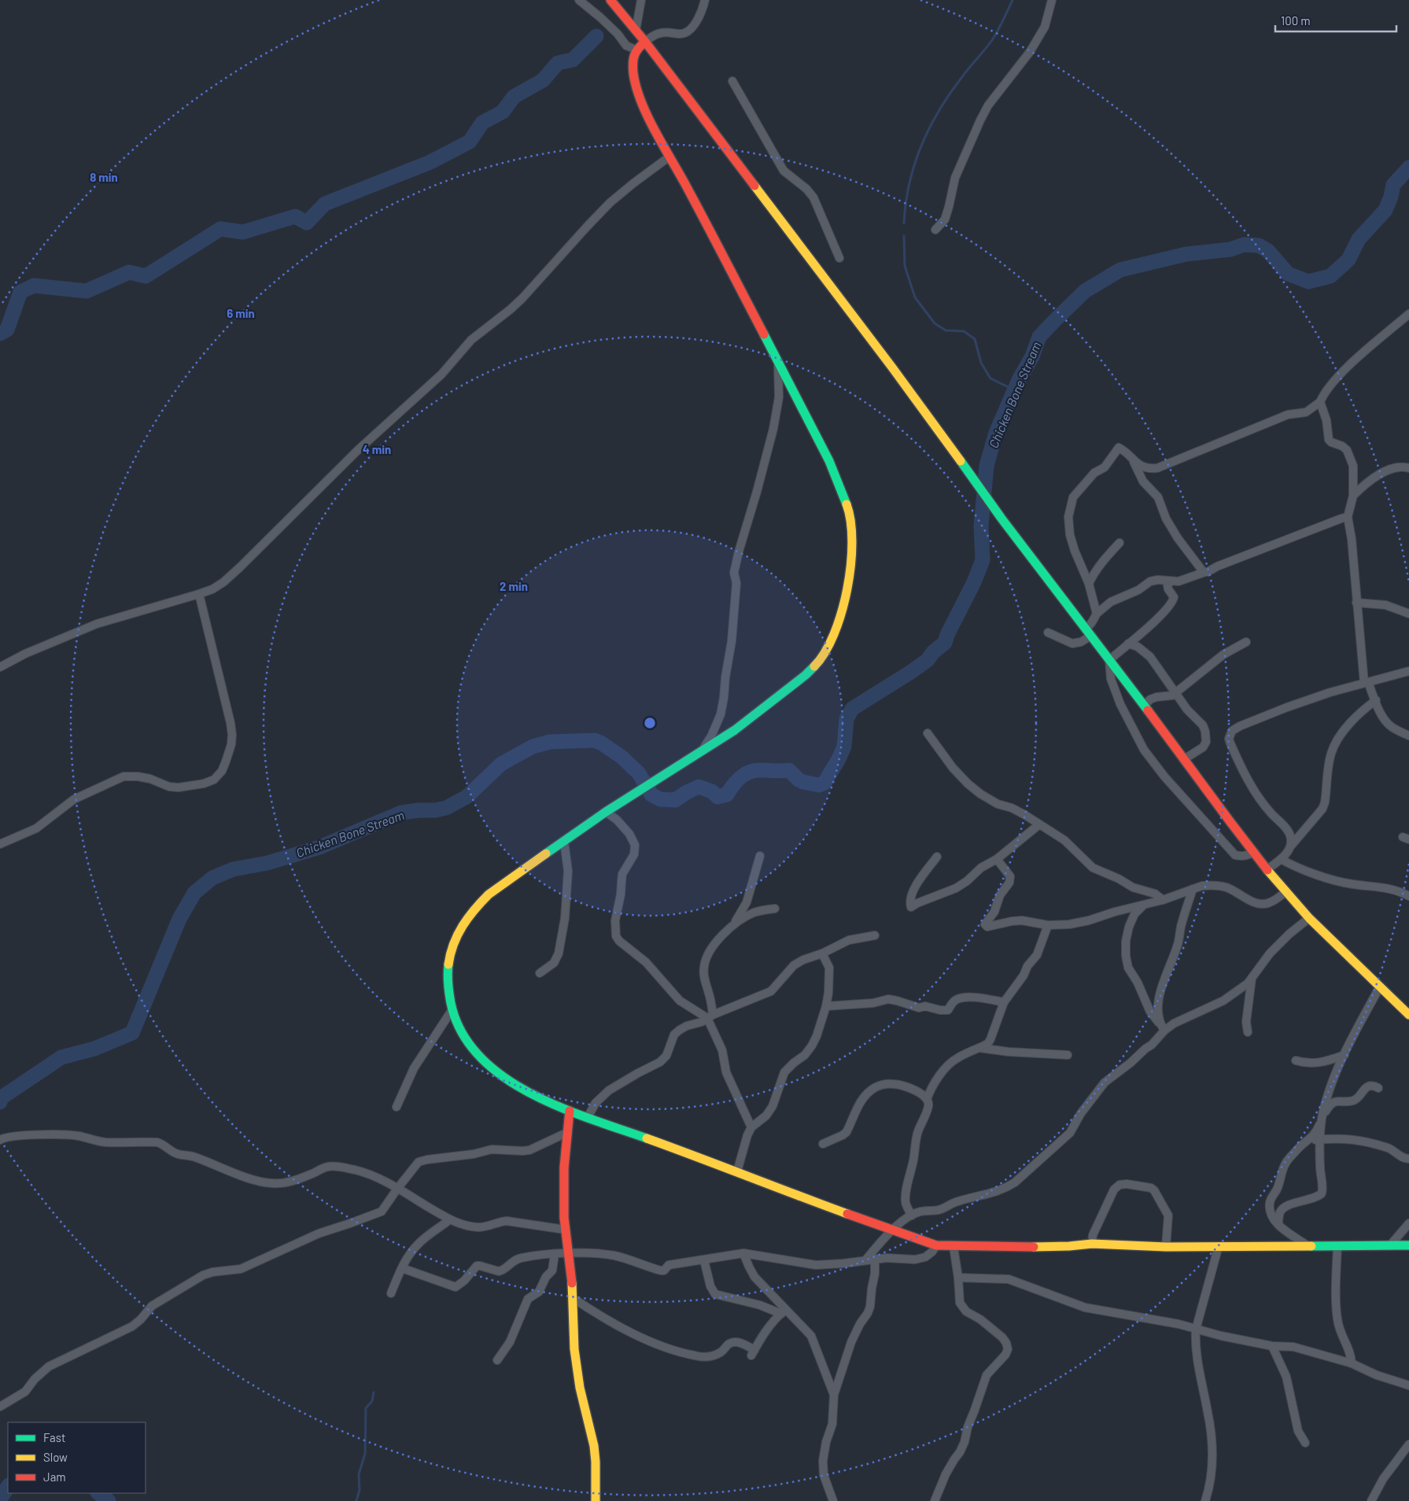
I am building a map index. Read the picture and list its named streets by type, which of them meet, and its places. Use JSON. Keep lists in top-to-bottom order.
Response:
{
  "water": ["Chicken Bone Stream"],
  "legend": ["Fast", "Slow", "Jam"],
  "scale_bar": "100 m",
  "rings": [
    "8 min",
    "6 min",
    "4 min",
    "2 min"
  ]
}
